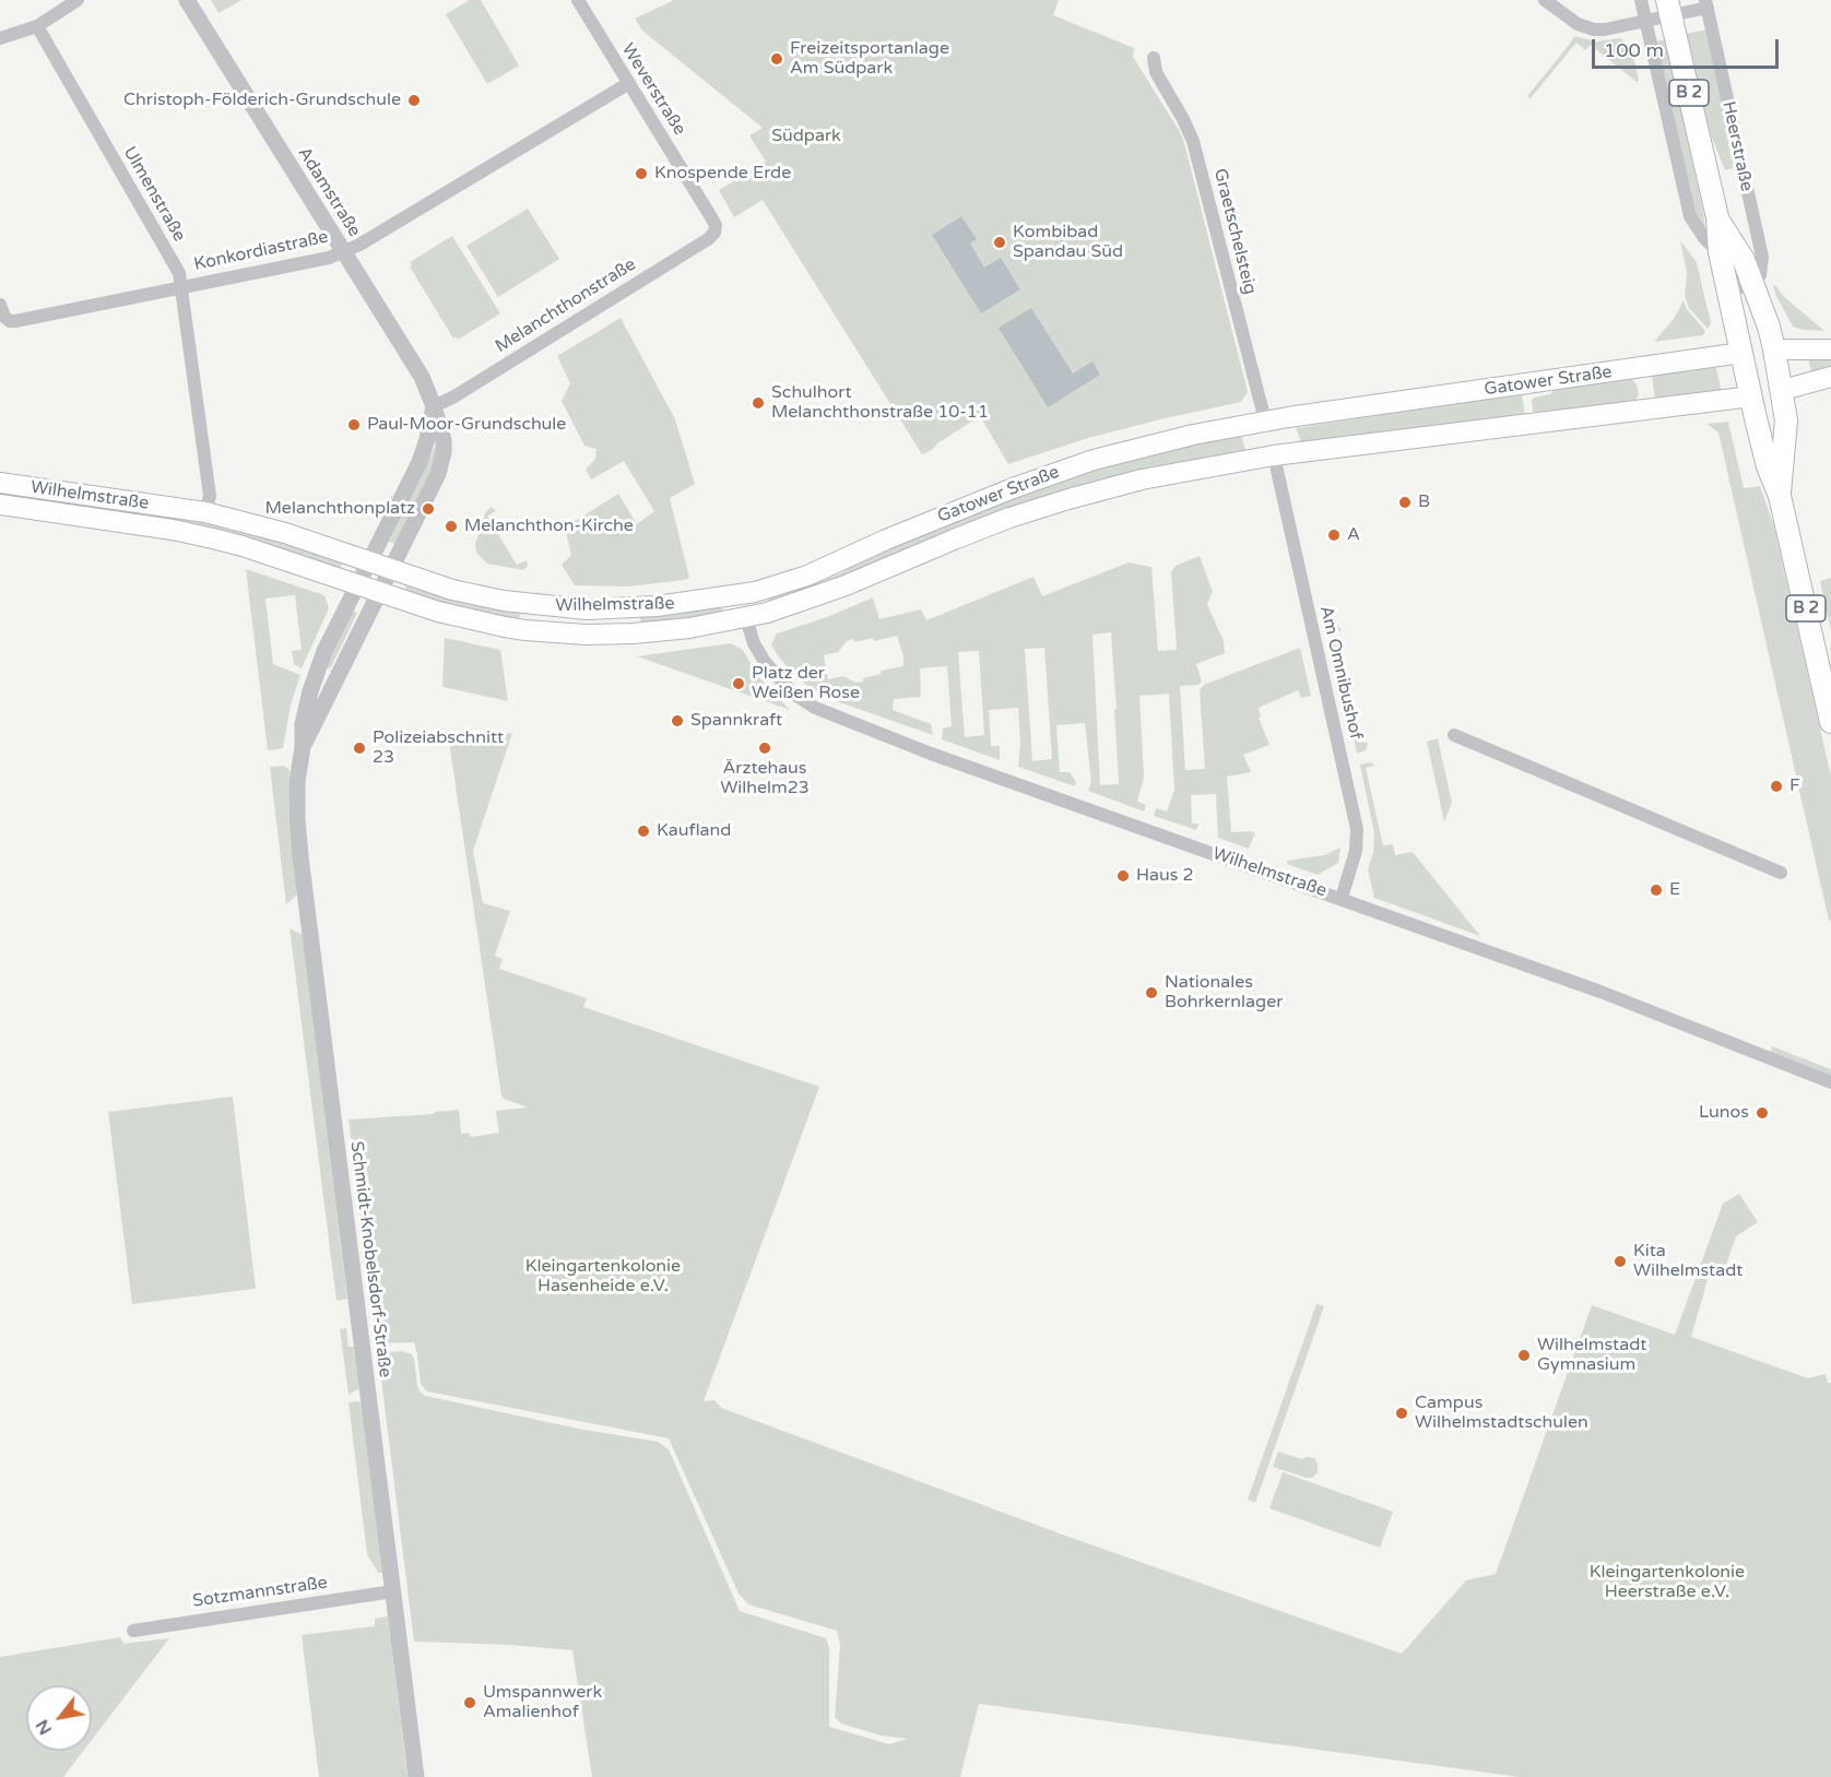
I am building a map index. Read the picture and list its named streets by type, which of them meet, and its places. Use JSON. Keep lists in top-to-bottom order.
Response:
{
  "streets": {
    "main road": [
      "B 2",
      "Heerstraße",
      "Gatower Straße",
      "Wilhelmstraße"
    ],
    "street": [
      "Weverstraße",
      "Adamstraße",
      "Ulmenstraße",
      "Graetschelsteig",
      "Konkordiastraße",
      "Melanchthonstraße",
      "Am Omnibushof",
      "Schmidt-Knobelsdorf-Straße",
      "Sotzmannstraße"
    ]
  },
  "crossings": [
    ["Weverstraße", "Konkordiastraße"],
    ["Weverstraße", "Melanchthonstraße"],
    ["Heerstraße", "Gatower Straße"],
    ["Adamstraße", "Konkordiastraße"],
    ["Adamstraße", "Melanchthonstraße"],
    ["Ulmenstraße", "Konkordiastraße"],
    ["Ulmenstraße", "Wilhelmstraße"],
    ["Graetschelsteig", "Gatower Straße"],
    ["Gatower Straße", "Wilhelmstraße"],
    ["Gatower Straße", "Am Omnibushof"],
    ["Wilhelmstraße", "Am Omnibushof"],
    ["Wilhelmstraße", "Schmidt-Knobelsdorf-Straße"],
    ["Schmidt-Knobelsdorf-Straße", "Sotzmannstraße"]
  ],
  "parks": ["Südpark", "Kleingartenkolonie Hasenheide e.V.", "Kleingartenkolonie Heerstraße e.V."],
  "places": [
    "Freizeitsportanlage Am Südpark",
    "Christoph-Földerich-Grundschule",
    "Knospende Erde",
    "Kombibad Spandau Süd",
    "Schulhort Melanchthonstraße 10-11",
    "Paul-Moor-Grundschule",
    "B",
    "Melanchthonplatz",
    "Melanchthon-Kirche",
    "A",
    "Platz der Weißen Rose",
    "Spannkraft",
    "Polizeiabschnitt 23",
    "Ärztehaus Wilhelm23",
    "F",
    "Kaufland",
    "Haus 2",
    "E",
    "Nationales Bohrkernlager",
    "Lunos",
    "Kita Wilhelmstadt",
    "Wilhelmstadt Gymnasium",
    "Campus Wilhelmstadtschulen",
    "Umspannwerk Amalienhof"
  ],
  "scale_bar": "100 m",
  "north": "bottom left"
}
